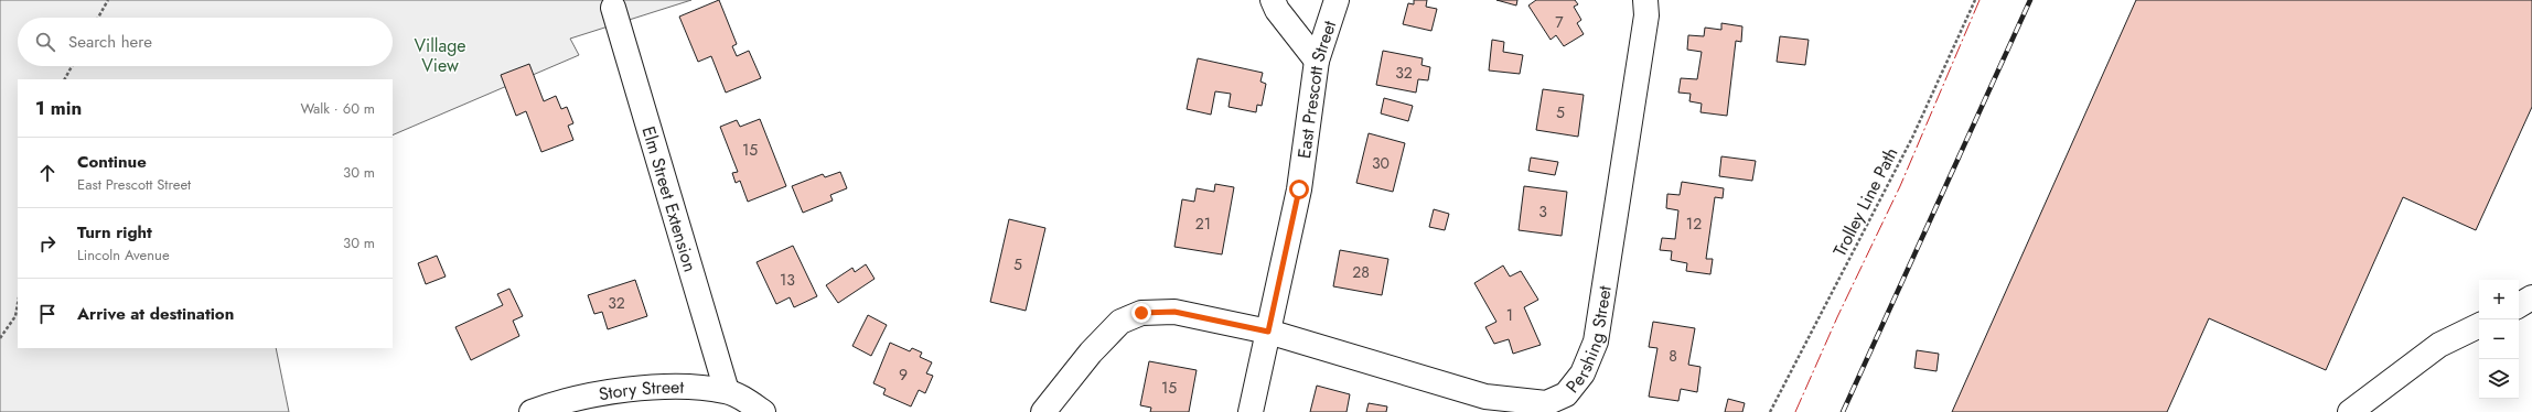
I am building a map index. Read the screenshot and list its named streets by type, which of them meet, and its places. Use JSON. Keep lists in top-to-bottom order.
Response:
{
  "streets": {
    "street": [
      "East Prescott Street",
      "Elm Street Extension",
      "Pershing Street",
      "Story Street"
    ],
    "path": ["Trolley Line Path"]
  },
  "crossings": [
    ["East Prescott Street", "Pershing Street"],
    ["Elm Street Extension", "Story Street"]
  ],
  "parks": ["Village View"],
  "house_numbers": [
    "7",
    "32",
    "5",
    "15",
    "30",
    "3",
    "21",
    "12",
    "5",
    "28",
    "13",
    "32",
    "1",
    "8",
    "9",
    "15"
  ],
  "page": {
    "search": "Search here",
    "heading": ["1 min", "Walk · 60 m"],
    "list": [
      ["Continue", "East Prescott Street", "30 m"],
      ["Turn right", "Lincoln Avenue", "30 m"],
      "Arrive at destination"
    ],
    "map_buttons": ["+", "−"]
  }
}
